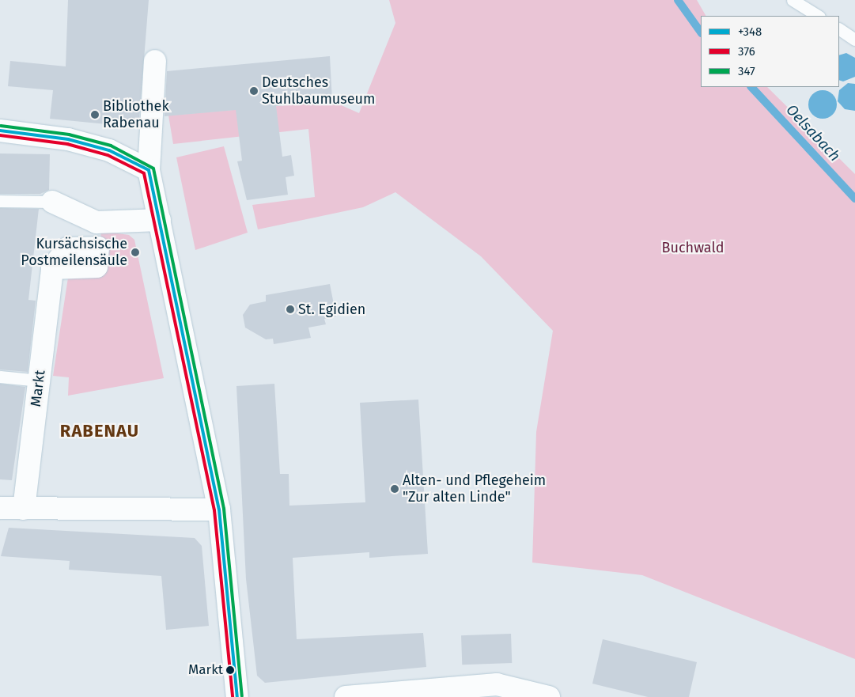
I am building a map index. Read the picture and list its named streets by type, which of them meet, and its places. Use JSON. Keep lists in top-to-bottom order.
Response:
{
  "streets": {
    "street": ["Markt"]
  },
  "districts": ["RABENAU"],
  "water": ["Oelsabach"],
  "parks": ["Buchwald"],
  "places": [
    "Deutsches Stuhlbaumuseum",
    "Bibliothek Rabenau",
    "Kursächsische Postmeilensäule",
    "St. Egidien",
    "Alten- und Pflegeheim \"Zur alten Linde\"",
    "Markt"
  ],
  "lines": ["transit line 347", "transit line +348", "transit line 376"],
  "legend": ["+348", "376", "347"]
}
